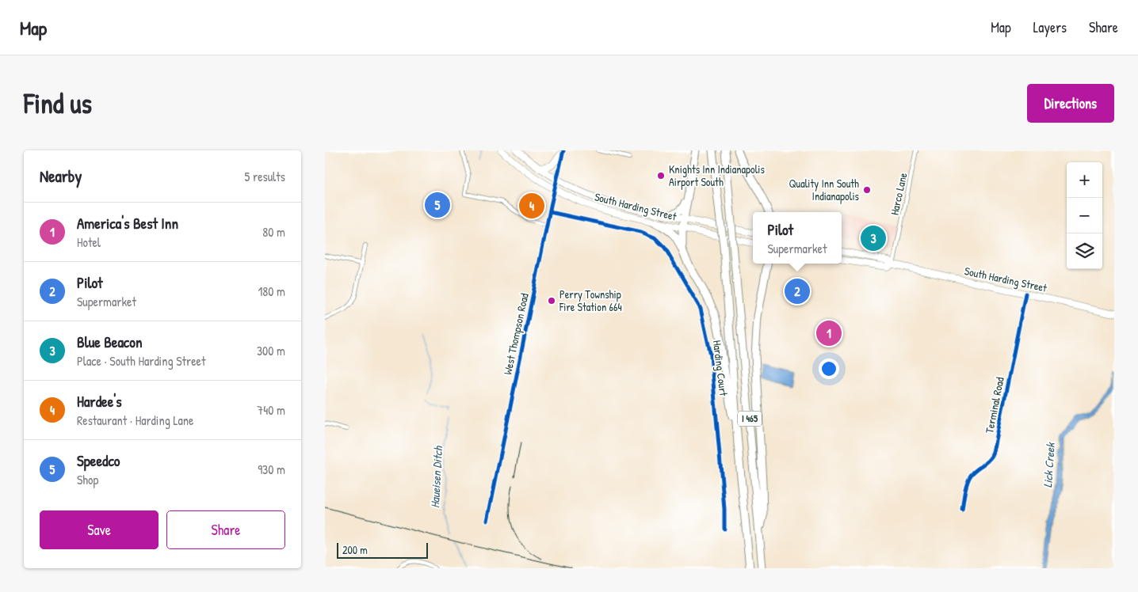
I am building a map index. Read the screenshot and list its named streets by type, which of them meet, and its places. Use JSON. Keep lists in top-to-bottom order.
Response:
{
  "streets": {
    "highway": ["I 465"],
    "main road": ["South Harding Street"],
    "street": [
      "Harco Lane",
      "West Thompson Road",
      "Harding Court",
      "Terminal Road"
    ]
  },
  "crossings": [
    ["Harco Lane", "South Harding Street"],
    ["South Harding Street", "West Thompson Road"],
    ["South Harding Street", "Terminal Road"],
    ["West Thompson Road", "Harding Court"]
  ],
  "water": ["Lick Creek", "Haueisen Ditch"],
  "places": ["Knights Inn Indianapolis Airport South", "Quality Inn South Indianapolis", "Perry Township Fire Station 664"],
  "scale_bar": "200 m",
  "page": {
    "header": "Map",
    "nav": ["Map", "Layers", "Share"],
    "buttons": [
      "Directions",
      ["Save", "Share"]
    ],
    "title": "Find us",
    "heading": ["Nearby", "5 results"],
    "map_buttons": ["+", "−"],
    "pins": [
      "5",
      "4",
      "3",
      "2",
      "1"
    ],
    "list": [
      {
        "mark": "1",
        "name": "America's Best Inn",
        "note": "Hotel",
        "value": "80 m"
      },
      {
        "mark": "2",
        "name": "Pilot",
        "note": "Supermarket",
        "value": "180 m"
      },
      {
        "mark": "3",
        "name": "Blue Beacon",
        "note": "Place · South Harding Street",
        "value": "300 m"
      },
      {
        "mark": "4",
        "name": "Hardee's",
        "note": "Restaurant · Harding Lane",
        "value": "740 m"
      },
      {
        "mark": "5",
        "name": "Speedco",
        "note": "Shop",
        "value": "930 m"
      }
    ],
    "popup": ["Pilot", "Supermarket"],
    "scale": "200 m"
  }
}
